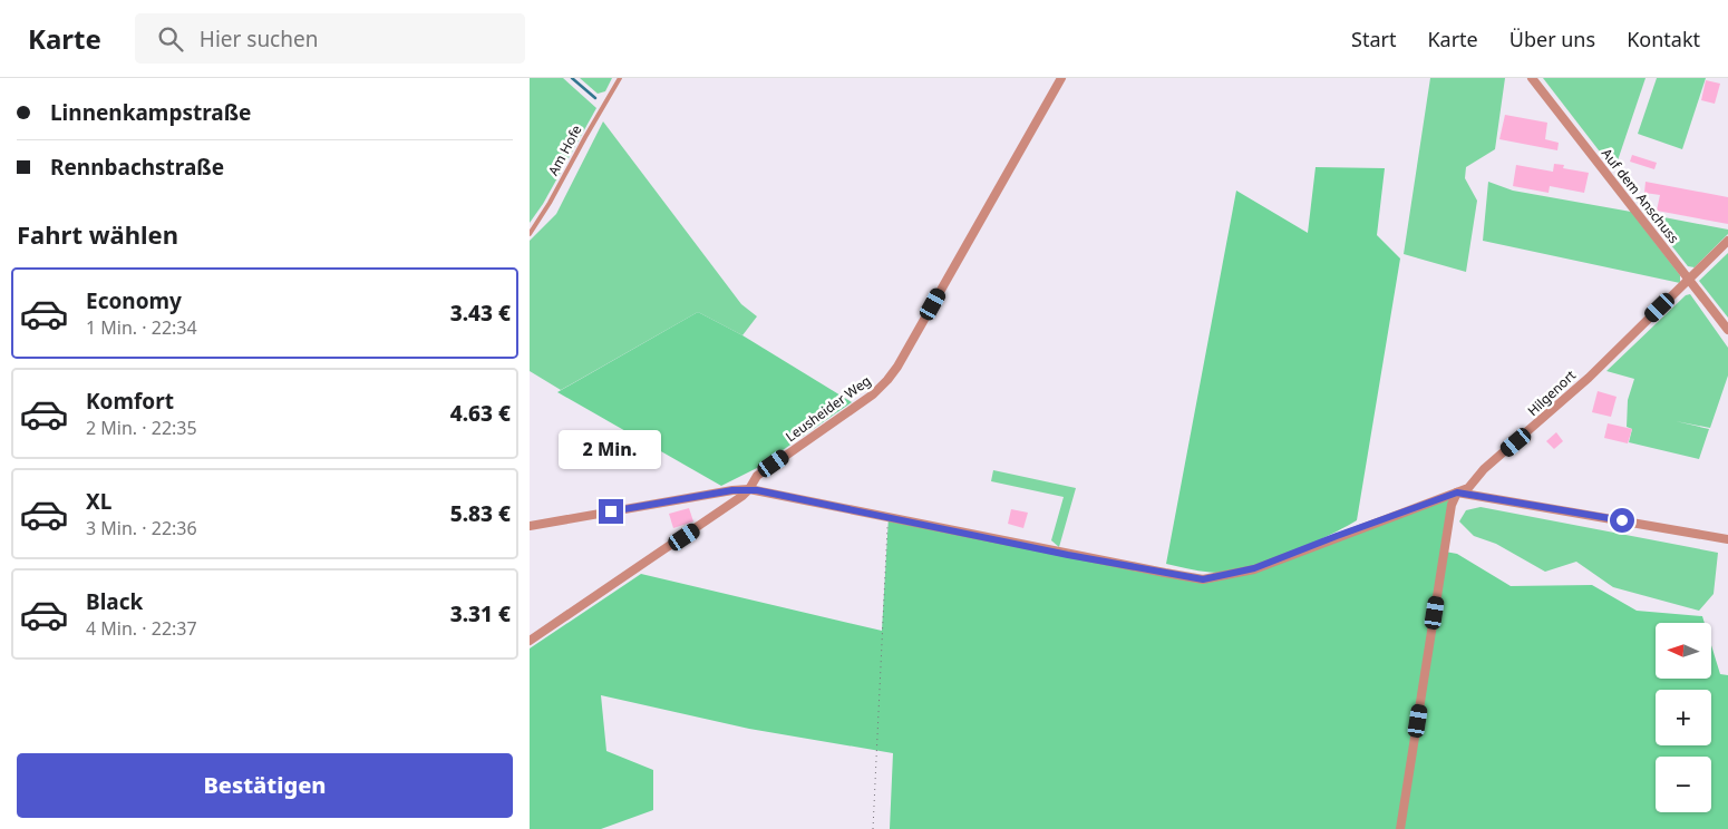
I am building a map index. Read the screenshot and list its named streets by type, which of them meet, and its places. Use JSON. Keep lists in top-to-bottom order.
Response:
{
  "streets": {
    "street": ["Auf dem Anschuss", "Hilgenort", "Leusheider Weg"],
    "lane": ["Am Hofe"]
  },
  "crossings": [
    ["Auf dem Anschuss", "Hilgenort"],
    ["Hilgenort", "Leusheider Weg"]
  ],
  "north": "left",
  "page": {
    "header": "Karte",
    "search": "Hier suchen",
    "nav": [
      "Start",
      "Karte",
      "Über uns",
      "Kontakt"
    ],
    "banner": ["Linnenkampstraße", "Rennbachstraße"],
    "heading": "Fahrt wählen",
    "list": [
      {
        "name": "Economy",
        "note": "1 Min. · 22:34",
        "value": "3.43 €"
      },
      {
        "name": "Komfort",
        "note": "2 Min. · 22:35",
        "value": "4.63 €"
      },
      {
        "name": "XL",
        "note": "3 Min. · 22:36",
        "value": "5.83 €"
      },
      {
        "name": "Black",
        "note": "4 Min. · 22:37",
        "value": "3.31 €"
      }
    ],
    "bubble": "2 Min.",
    "map_buttons": ["+", "−"],
    "buttons": "Bestätigen"
  }
}
